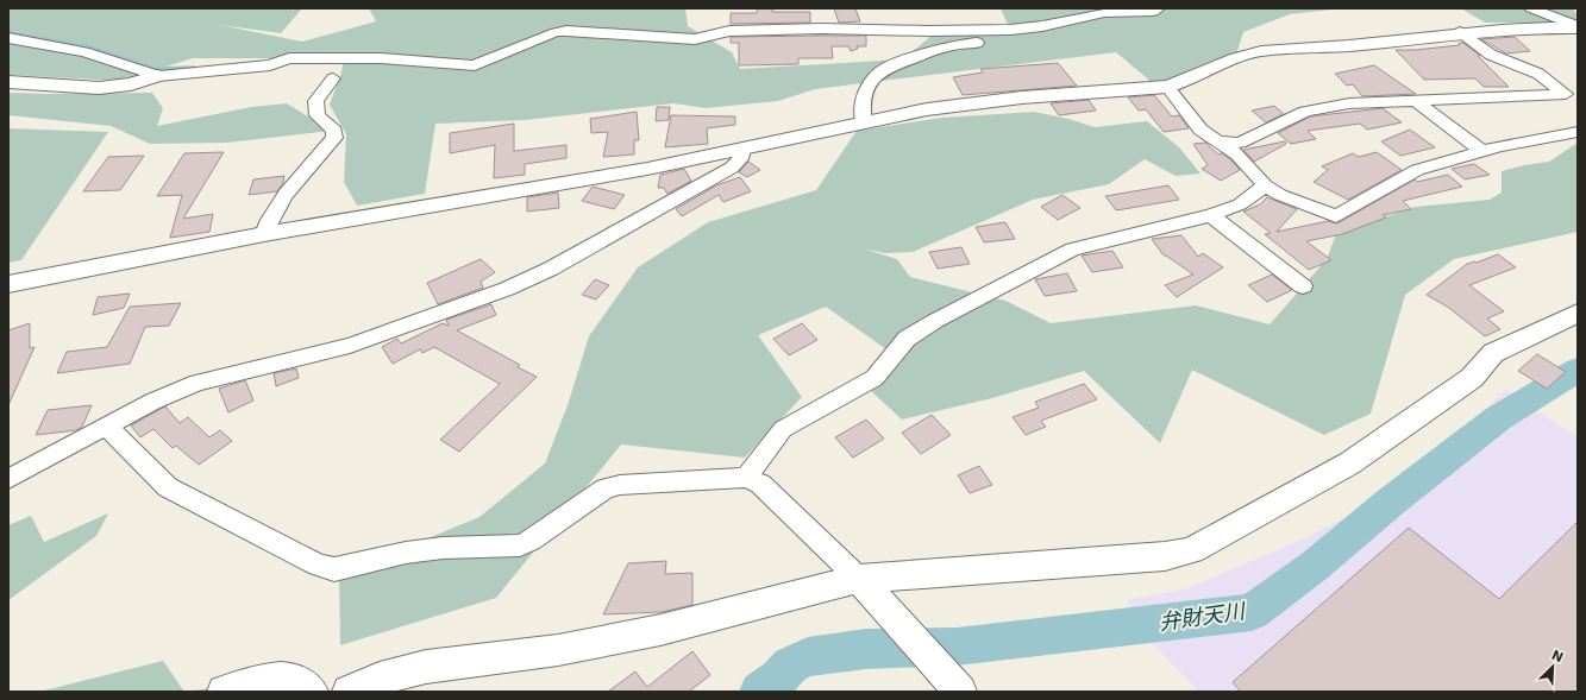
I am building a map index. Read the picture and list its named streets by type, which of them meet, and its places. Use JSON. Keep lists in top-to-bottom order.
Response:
{
  "water": ["弁財天川"],
  "north": "top right"
}
